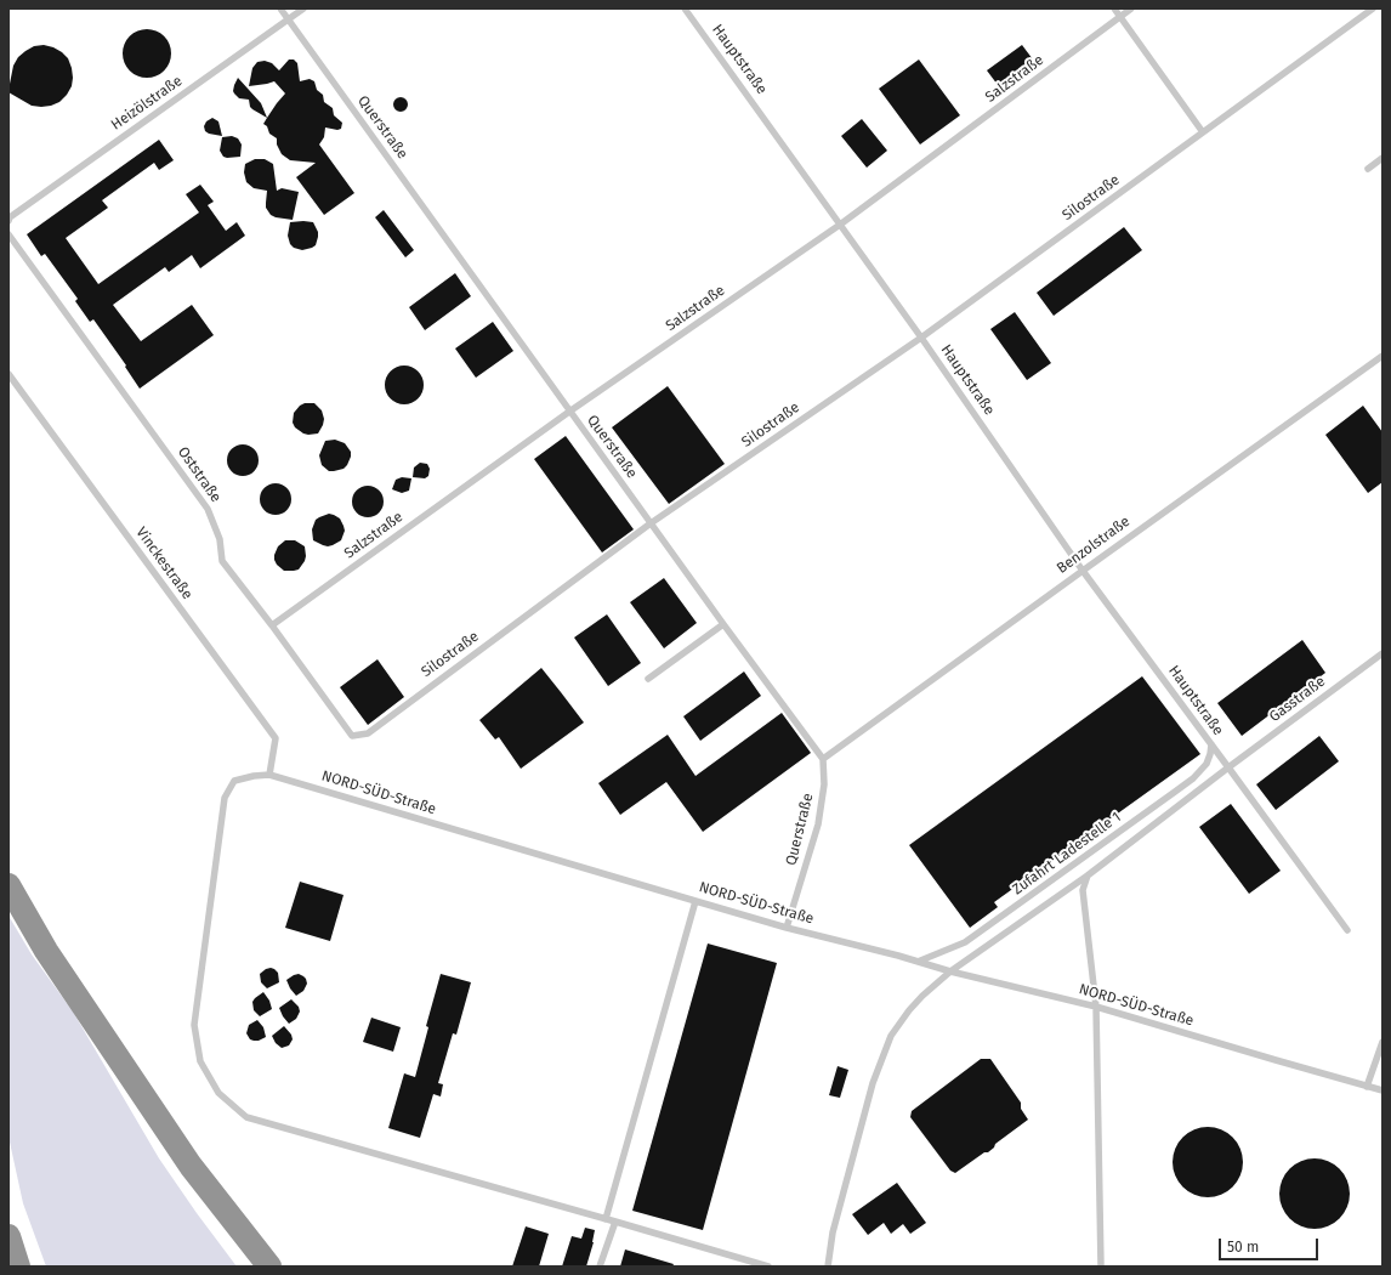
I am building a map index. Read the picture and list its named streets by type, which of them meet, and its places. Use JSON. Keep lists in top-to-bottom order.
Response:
{
  "streets": {
    "lane": [
      "Hauptstraße",
      "Salzstraße",
      "Heizölstraße",
      "Querstraße",
      "Silostraße",
      "Oststraße",
      "Benzolstraße",
      "Vinckestraße",
      "Gasstraße",
      "NORD-SÜD-Straße",
      "Zufahrt Ladestelle 1"
    ]
  },
  "crossings": [
    ["Hauptstraße", "Salzstraße"],
    ["Hauptstraße", "Silostraße"],
    ["Hauptstraße", "Benzolstraße"],
    ["Hauptstraße", "Gasstraße"],
    ["Hauptstraße", "Zufahrt Ladestelle 1"],
    ["Salzstraße", "Querstraße"],
    ["Salzstraße", "Oststraße"],
    ["Heizölstraße", "Querstraße"],
    ["Querstraße", "Silostraße"],
    ["Querstraße", "Benzolstraße"],
    ["Querstraße", "NORD-SÜD-Straße"],
    ["Silostraße", "Oststraße"],
    ["Vinckestraße", "NORD-SÜD-Straße"],
    ["Gasstraße", "NORD-SÜD-Straße"],
    ["NORD-SÜD-Straße", "Zufahrt Ladestelle 1"]
  ],
  "scale_bar": "50 m"
}
